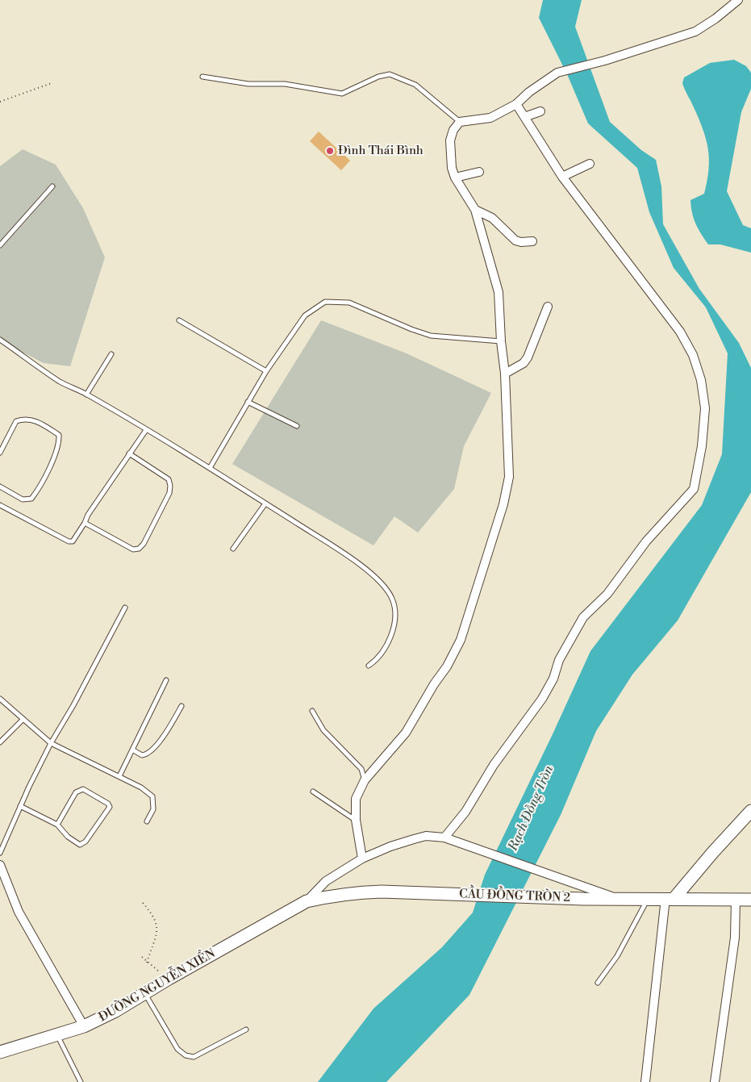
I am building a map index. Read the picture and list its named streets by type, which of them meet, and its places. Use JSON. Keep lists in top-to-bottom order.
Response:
{
  "streets": {
    "main road": ["CẦU ĐỒNG TRÒN 2", "ĐƯỜNG NGUYỄN XIỂN"]
  },
  "crossings": [
    ["CẦU ĐỒNG TRÒN 2", "ĐƯỜNG NGUYỄN XIỂN"]
  ],
  "water": ["Rạch Đồng Tròn"],
  "places": ["Đình Thái Bình"]
}
